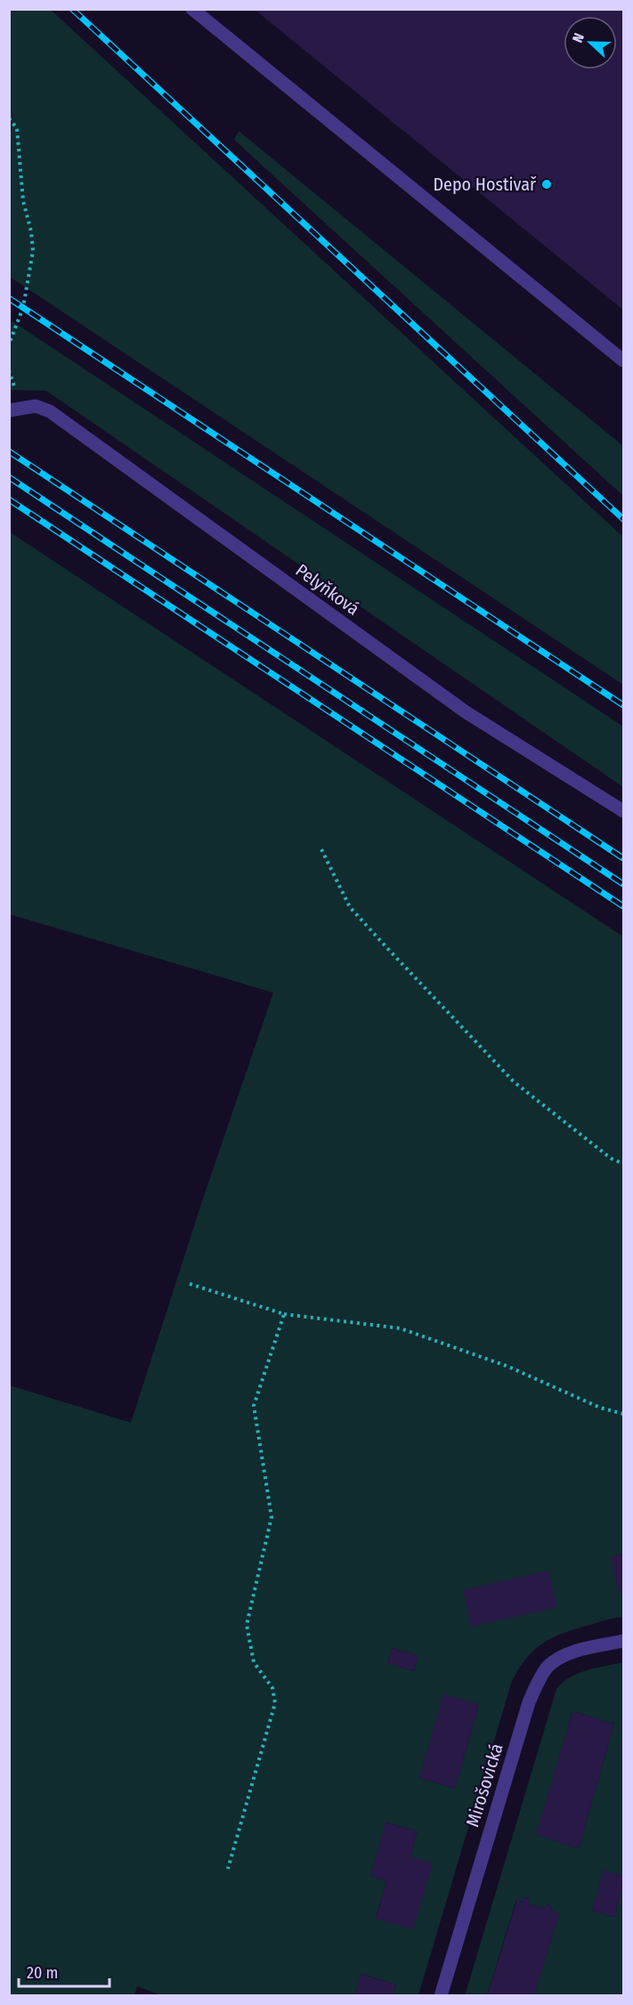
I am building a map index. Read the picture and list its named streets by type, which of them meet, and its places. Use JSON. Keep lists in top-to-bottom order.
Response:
{
  "streets": {
    "street": ["Pelyňková", "Mirošovická"]
  },
  "places": ["Depo Hostivař"],
  "scale_bar": "20 m",
  "north": "left"
}
